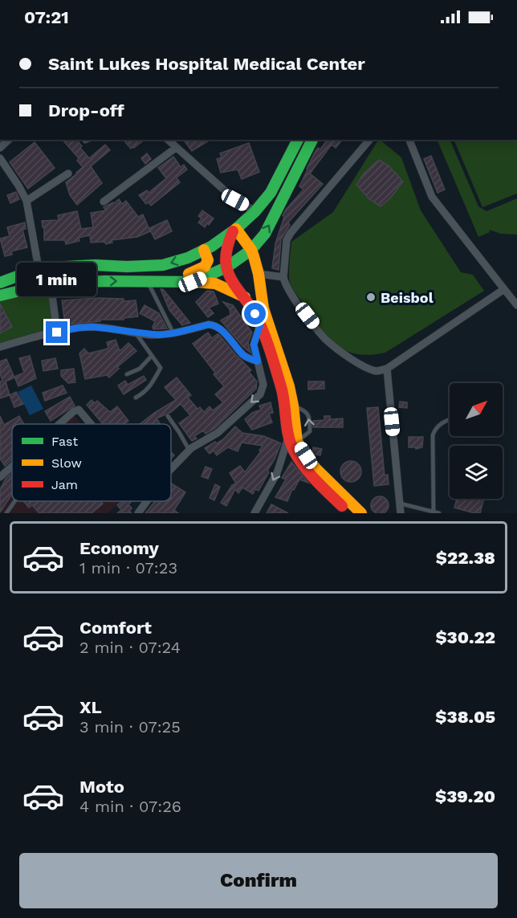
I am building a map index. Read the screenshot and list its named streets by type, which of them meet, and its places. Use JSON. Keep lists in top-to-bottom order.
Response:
{
  "places": ["Beisbol"],
  "legend": ["Fast", "Slow", "Jam"],
  "north": "top right",
  "page": {
    "status": "07:21",
    "banner": ["Saint Lukes Hospital Medical Center", "Drop-off"],
    "bubble": "1 min",
    "list": [
      {
        "name": "Economy",
        "note": "1 min · 07:23",
        "value": "$22.38"
      },
      {
        "name": "Comfort",
        "note": "2 min · 07:24",
        "value": "$30.22"
      },
      {
        "name": "XL",
        "note": "3 min · 07:25",
        "value": "$38.05"
      },
      {
        "name": "Moto",
        "note": "4 min · 07:26",
        "value": "$39.20"
      }
    ],
    "buttons": "Confirm"
  }
}
